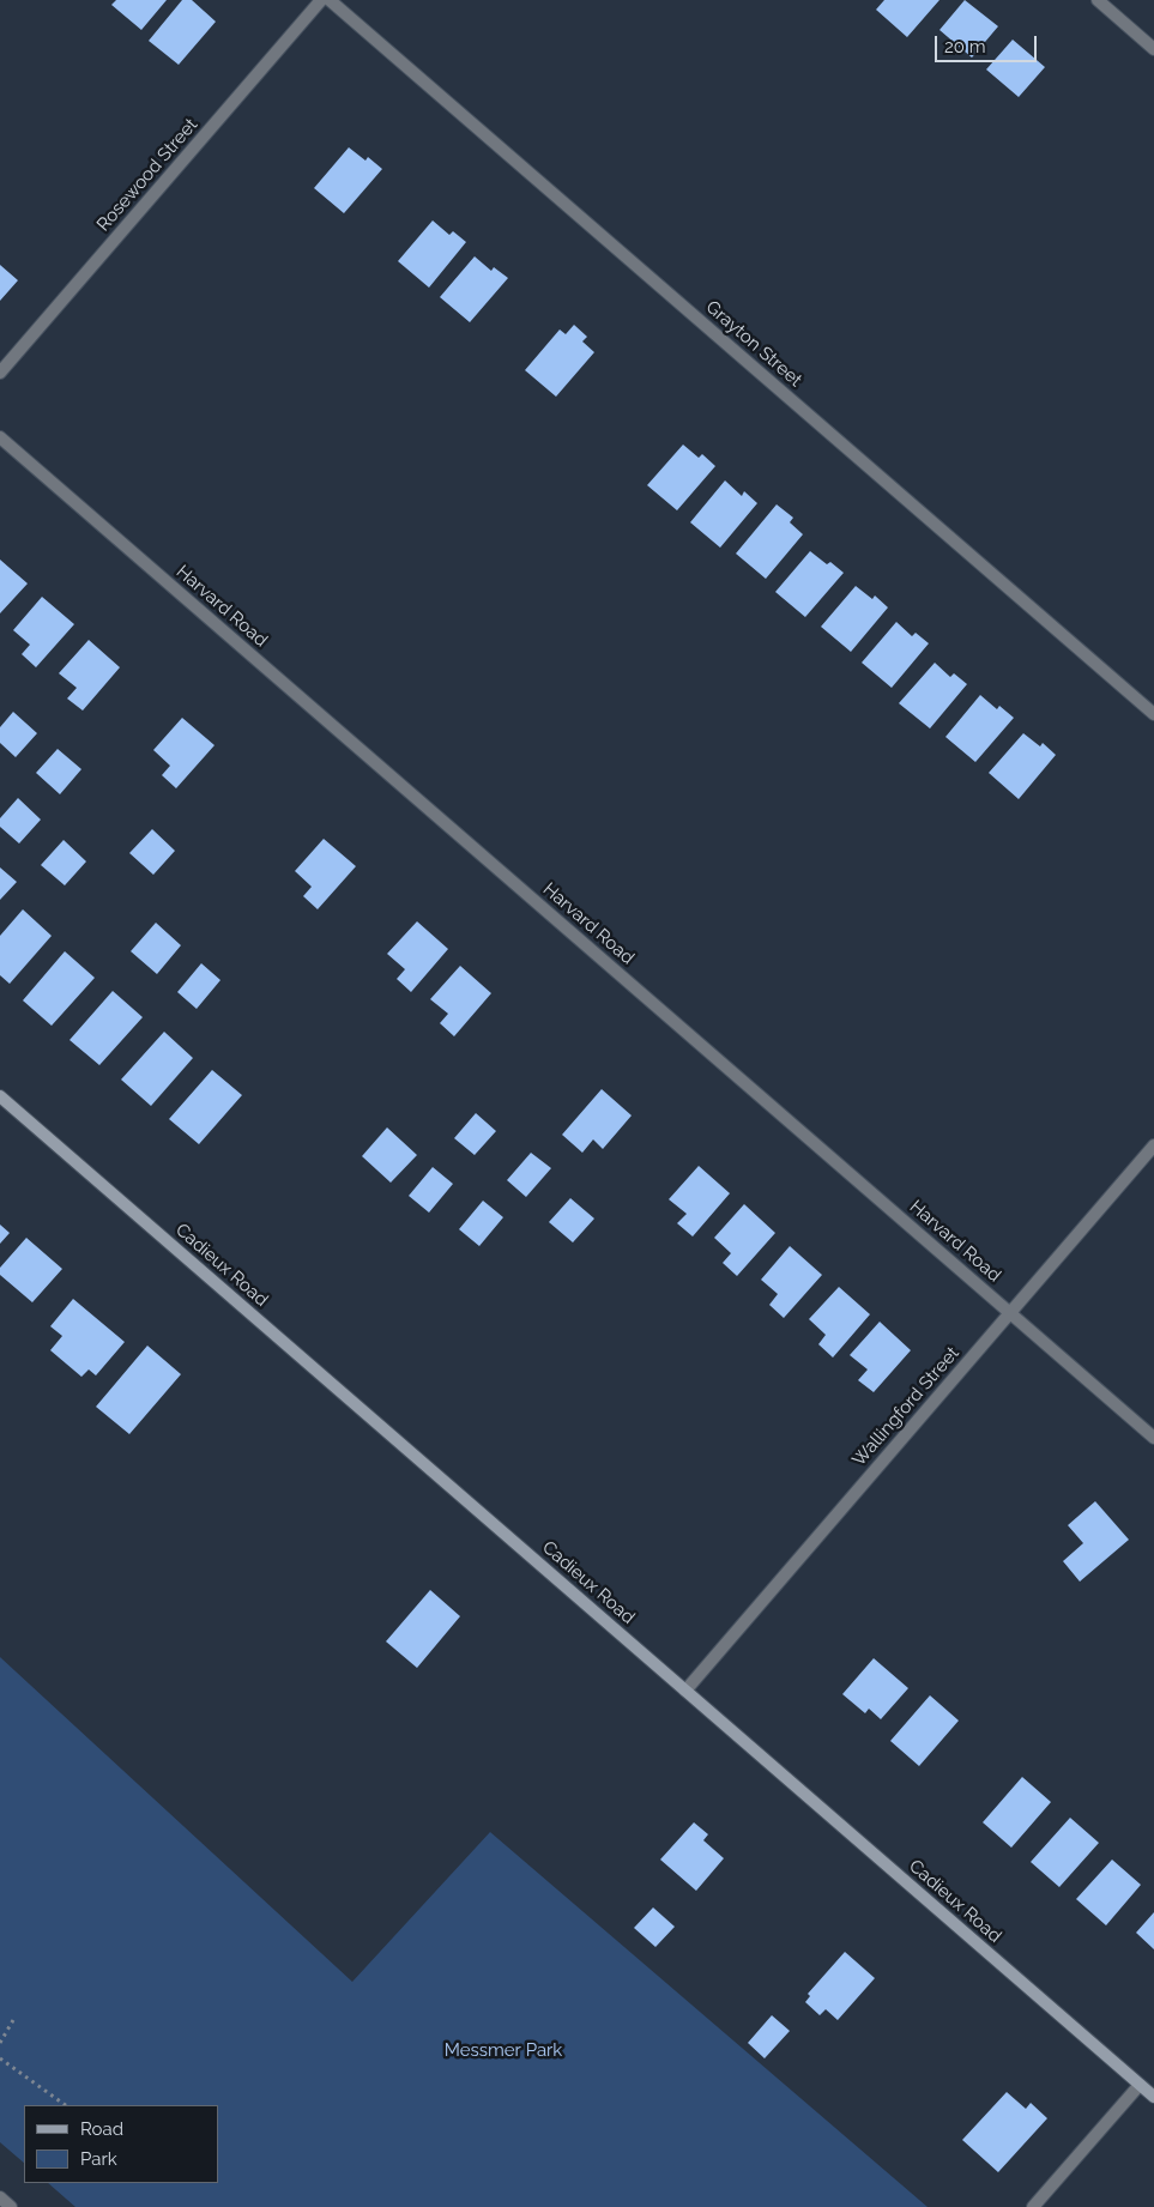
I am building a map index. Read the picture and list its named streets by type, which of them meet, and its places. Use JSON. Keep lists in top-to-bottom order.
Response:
{
  "streets": {
    "street": [
      "Rosewood Street",
      "Grayton Street",
      "Harvard Road",
      "Cadieux Road",
      "Wallingford Street"
    ]
  },
  "crossings": [
    ["Harvard Road", "Wallingford Street"],
    ["Cadieux Road", "Wallingford Street"]
  ],
  "parks": ["Messmer Park"],
  "legend": ["Road", "Park"],
  "scale_bar": "20 m"
}
